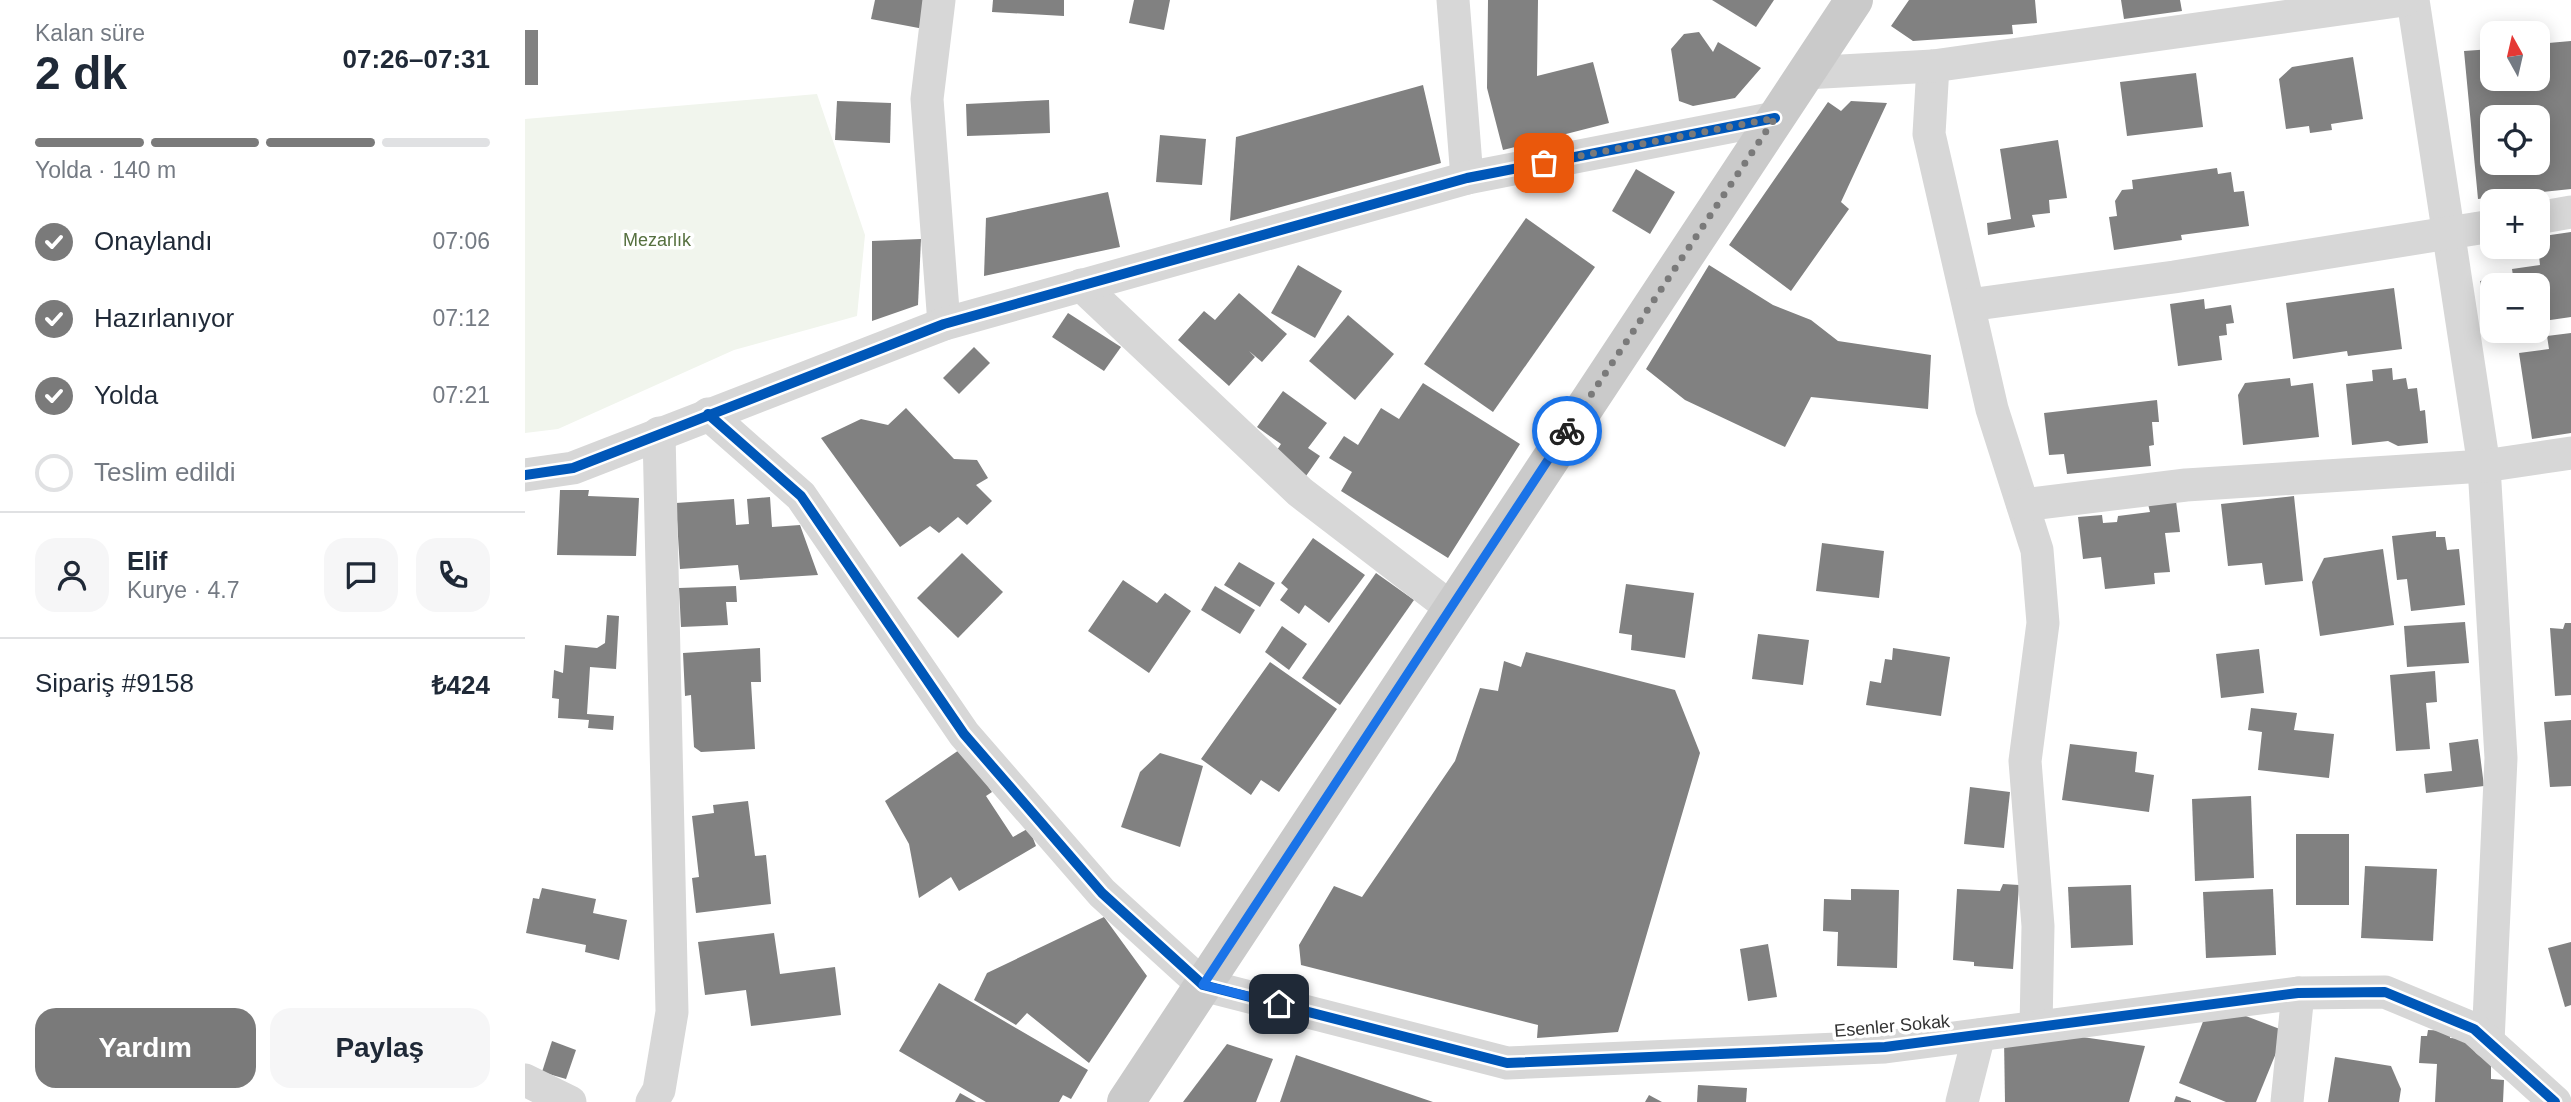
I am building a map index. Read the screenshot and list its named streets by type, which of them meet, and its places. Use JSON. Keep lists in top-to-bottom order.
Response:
{
  "streets": {
    "street": ["Esenler Sokak"]
  },
  "parks": ["Mezarlık"],
  "north": "top",
  "page": {
    "heading": ["2 dk", "Kalan süre", "07:26–07:31"],
    "panel": [
      "Elif",
      "Kurye · 4.7",
      "Sipariş #9158",
      "₺424"
    ],
    "map_buttons": ["+", "−"],
    "bar": "Yolda · 140 m",
    "list": [
      ["Onaylandı", "07:06"],
      ["Hazırlanıyor", "07:12"],
      ["Yolda", "07:21"],
      "Teslim edildi"
    ],
    "buttons": ["Yardım", "Paylaş"]
  }
}
